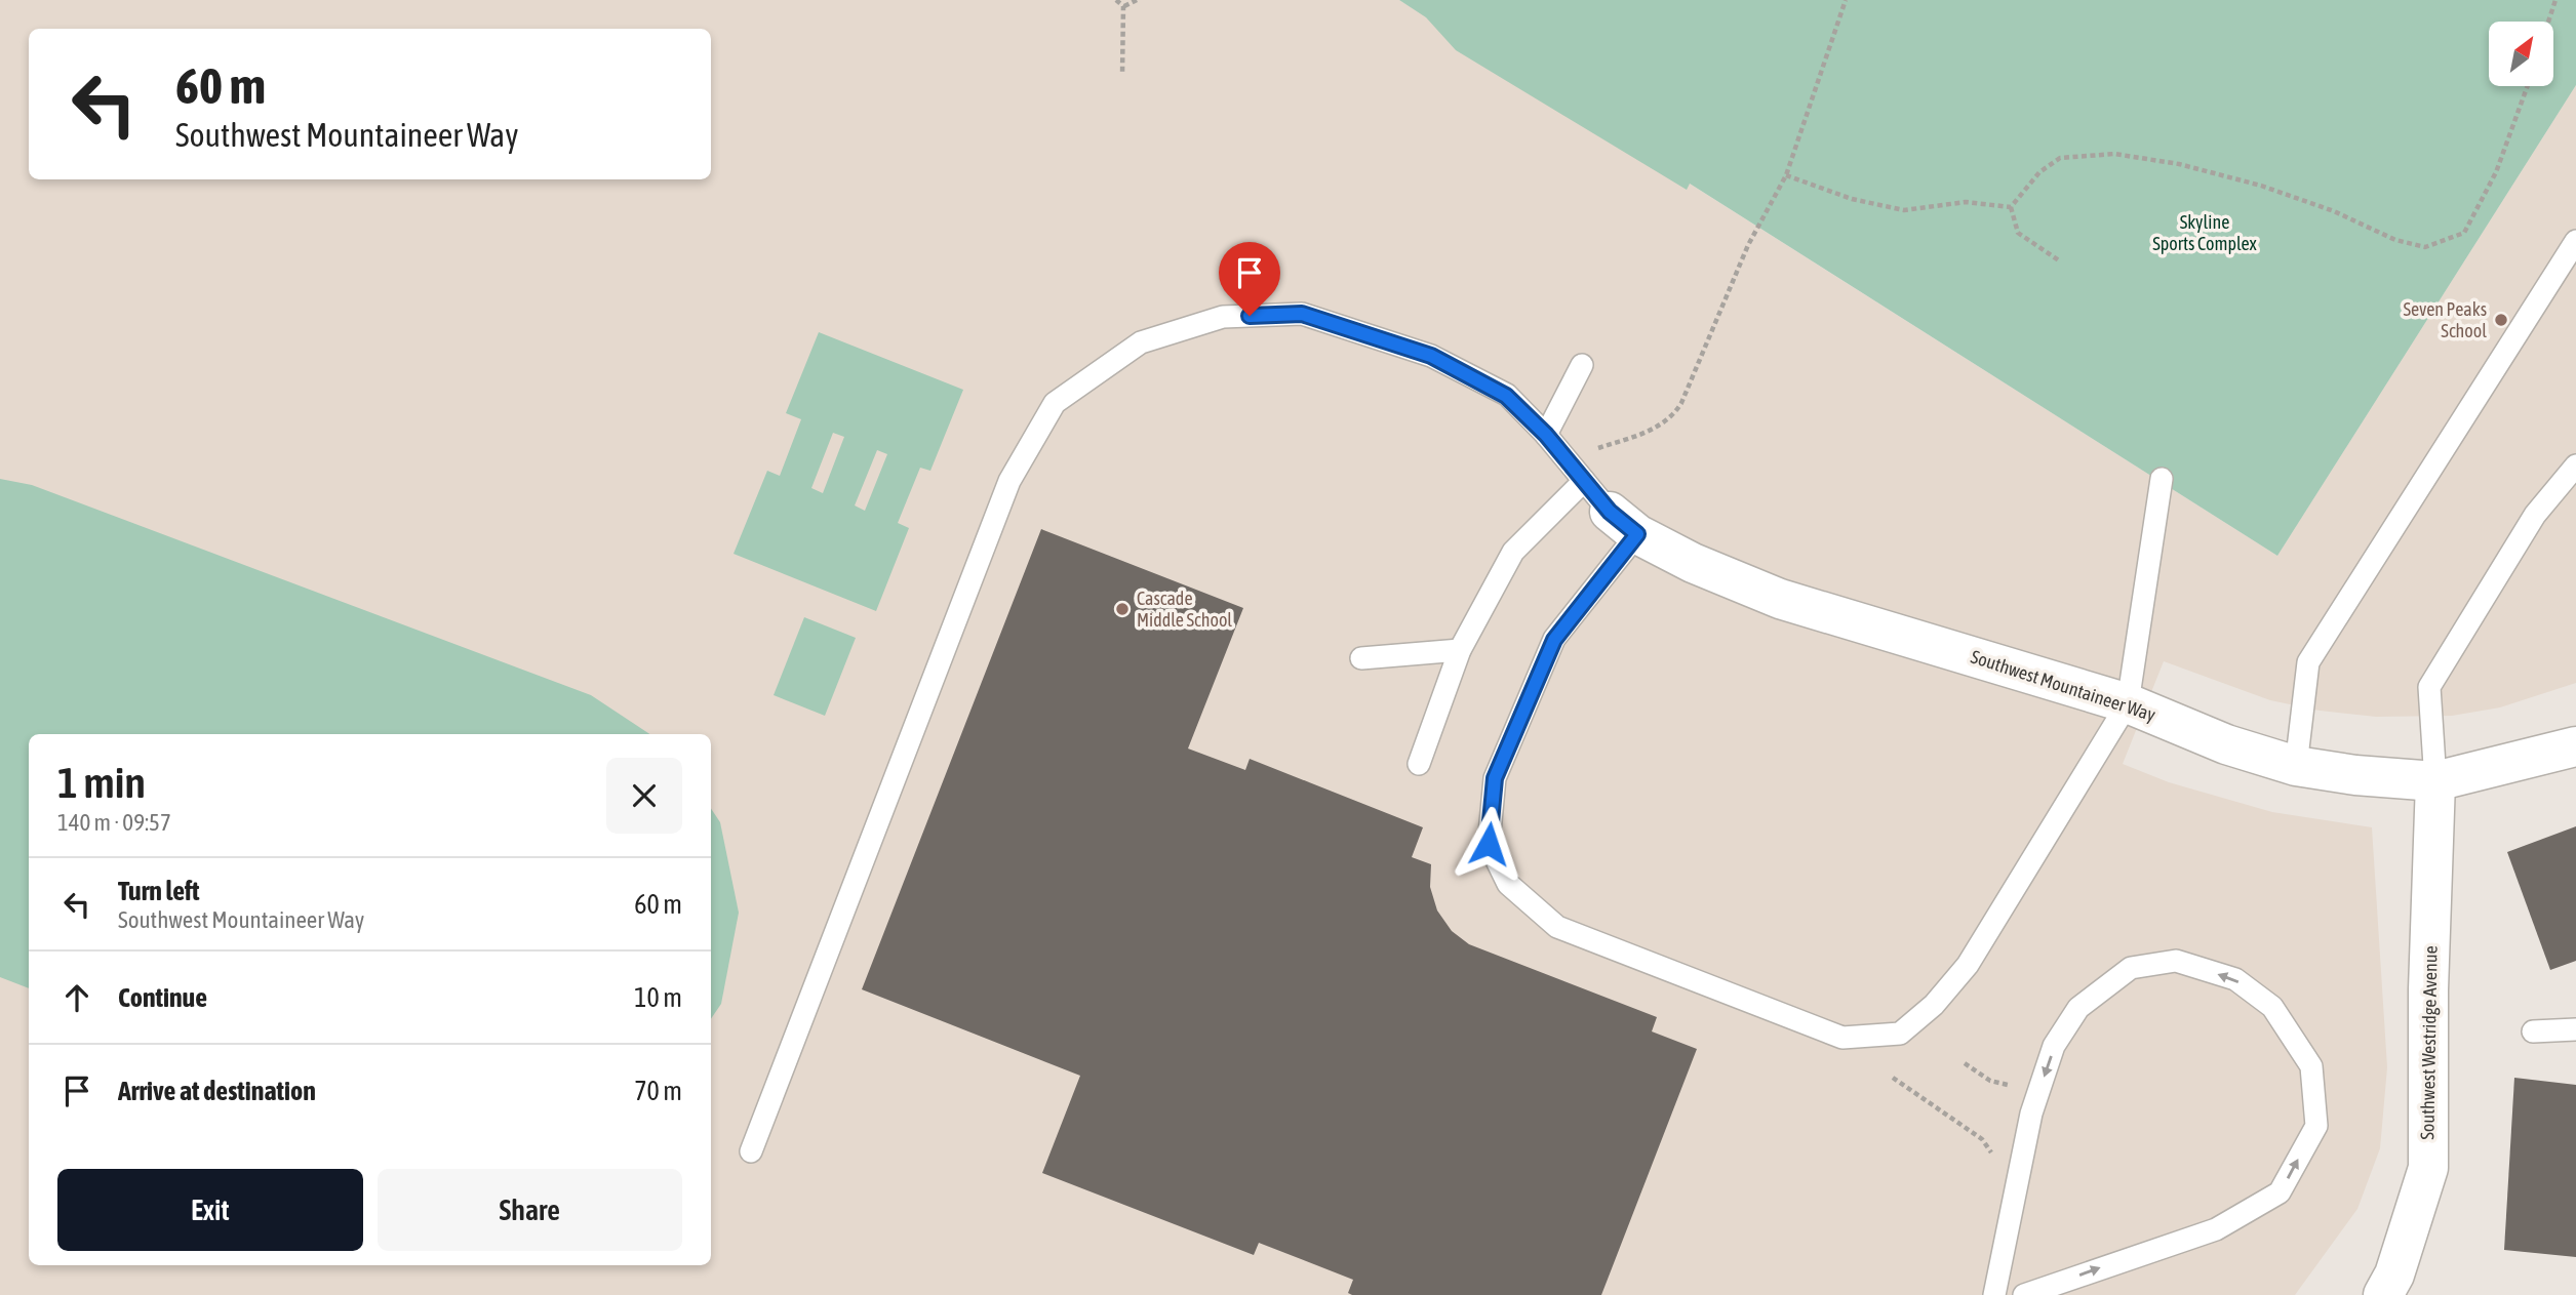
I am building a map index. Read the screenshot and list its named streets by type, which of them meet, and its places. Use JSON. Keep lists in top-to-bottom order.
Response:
{
  "streets": {
    "street": ["Southwest Mountaineer Way", "Southwest Westridge Avenue"]
  },
  "crossings": [
    ["Southwest Mountaineer Way", "Southwest Westridge Avenue"]
  ],
  "parks": ["Skyline Sports Complex"],
  "places": ["Seven Peaks School", "Cascade Middle School"],
  "north": "top right",
  "page": {
    "turn": ["60 m", "Southwest Mountaineer Way"],
    "heading": ["1 min", "140 m · 09:57"],
    "list": [
      {
        "name": "Turn left",
        "note": "Southwest Mountaineer Way",
        "value": "60 m"
      },
      {
        "name": "Continue",
        "value": "10 m"
      },
      {
        "name": "Arrive at destination",
        "value": "70 m"
      }
    ],
    "buttons": ["Exit", "Share"]
  }
}
